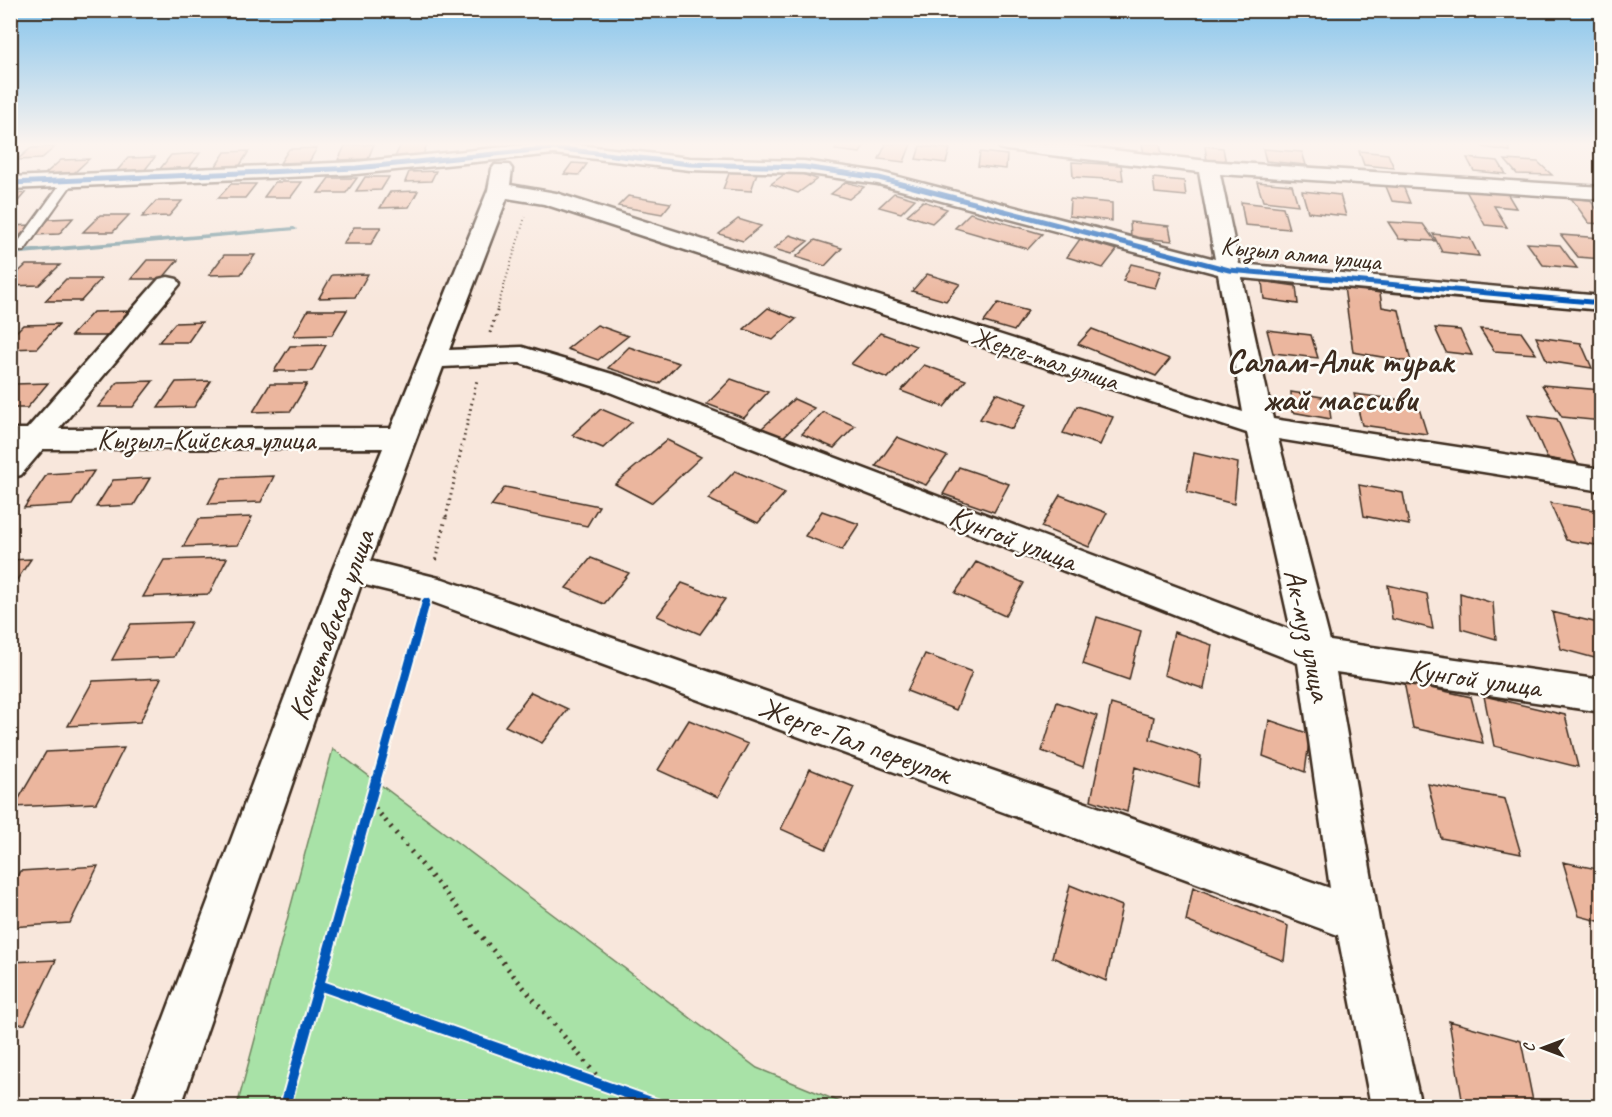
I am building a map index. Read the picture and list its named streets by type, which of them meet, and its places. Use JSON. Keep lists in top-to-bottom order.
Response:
{
  "streets": {
    "street": [
      "Кызыл алма улица",
      "Жерге-тал улица",
      "Кызыл-Кийская улица",
      "Кунгой улица",
      "Кокчетавская улица",
      "Ак-муз улица",
      "Жерге-Тал переулок"
    ]
  },
  "crossings": [
    ["Кызыл алма улица", "Ак-муз улица"],
    ["Жерге-тал улица", "Ак-муз улица"],
    ["Кызыл-Кийская улица", "Кокчетавская улица"],
    ["Кунгой улица", "Кокчетавская улица"],
    ["Кунгой улица", "Ак-муз улица"],
    ["Кокчетавская улица", "Жерге-Тал переулок"],
    ["Ак-муз улица", "Жерге-Тал переулок"]
  ],
  "districts": ["Салам-Алик турак жай массиви"],
  "north": "left"
}
